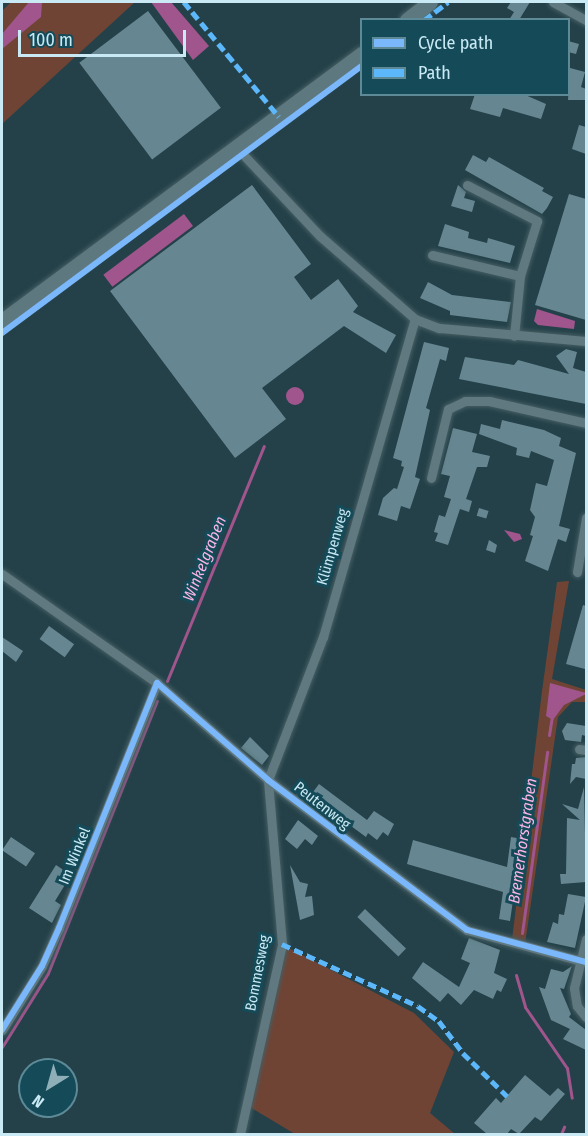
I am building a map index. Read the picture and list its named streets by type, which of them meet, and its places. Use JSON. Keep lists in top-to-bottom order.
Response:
{
  "streets": {
    "street": [
      "Klümpenweg",
      "Peutenweg",
      "Im Winkel",
      "Bommesweg"
    ]
  },
  "crossings": [
    ["Klümpenweg", "Peutenweg"],
    ["Klümpenweg", "Bommesweg"],
    ["Peutenweg", "Im Winkel"],
    ["Peutenweg", "Bommesweg"]
  ],
  "water": ["Winkelgraben", "Bremerhorstgraben"],
  "legend": ["Cycle path", "Path"],
  "scale_bar": "100 m",
  "north": "bottom left"
}
